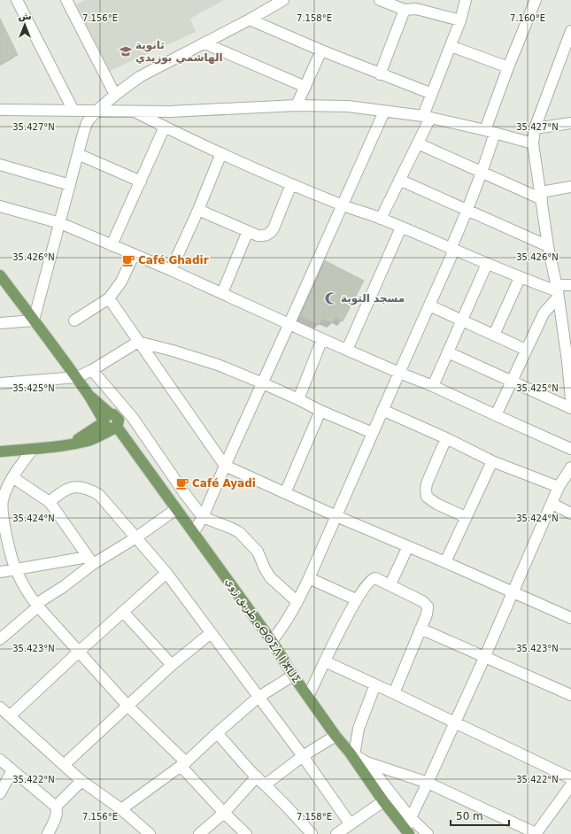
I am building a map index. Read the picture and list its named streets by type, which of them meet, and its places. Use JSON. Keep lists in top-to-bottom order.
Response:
{
  "streets": {
    "main road": ["طريق زوي ⴰⴱⵔⵉⴷ ⵏ ⵣⵡⵉ"]
  },
  "places": {
    "school or university": ["ثانوية الهاشمي بوزيدي"],
    "cafe": ["Café Ghadir", "Café Ayadi"],
    "mosque": ["مسجد التوبة"]
  },
  "scale_bar": "50 m",
  "north": "top",
  "coordinates": [
    "7.156°E",
    "7.158°E",
    "7.160°E",
    "35.427°N",
    "35.426°N",
    "35.425°N",
    "35.424°N",
    "35.423°N",
    "35.422°N"
  ]
}
